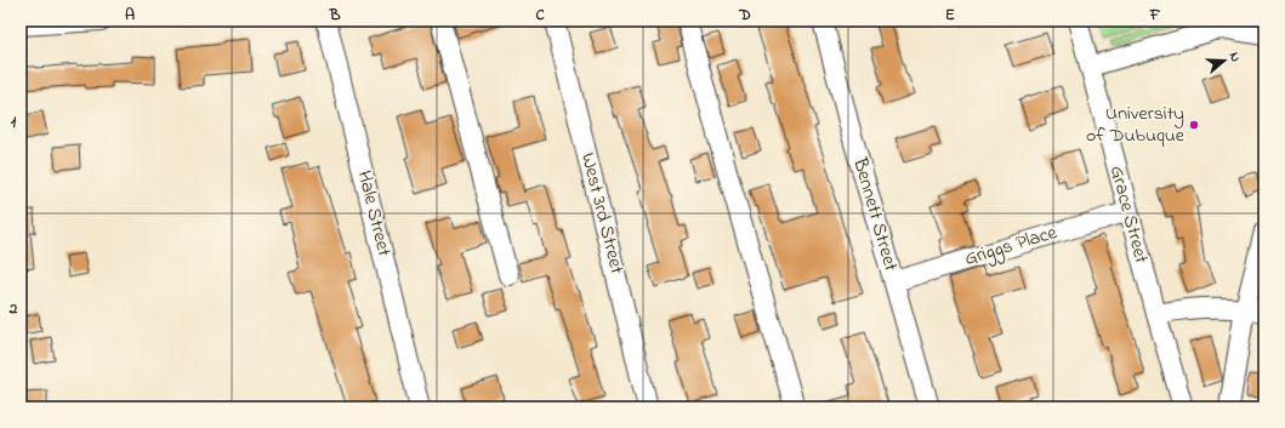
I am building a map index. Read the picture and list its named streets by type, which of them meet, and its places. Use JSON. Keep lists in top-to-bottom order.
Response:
{
  "streets": {
    "street": [
      "Hale Street",
      "West 3rd Street",
      "Bennett Street",
      "Grace Street",
      "Griggs Place"
    ]
  },
  "crossings": [
    ["Bennett Street", "Griggs Place"],
    ["Grace Street", "Griggs Place"]
  ],
  "places": ["University of Dubuque"],
  "north": "right",
  "grid": {
    "columns": [
      "A",
      "B",
      "C",
      "D",
      "E",
      "F"
    ],
    "rows": ["1", "2"]
  }
}
